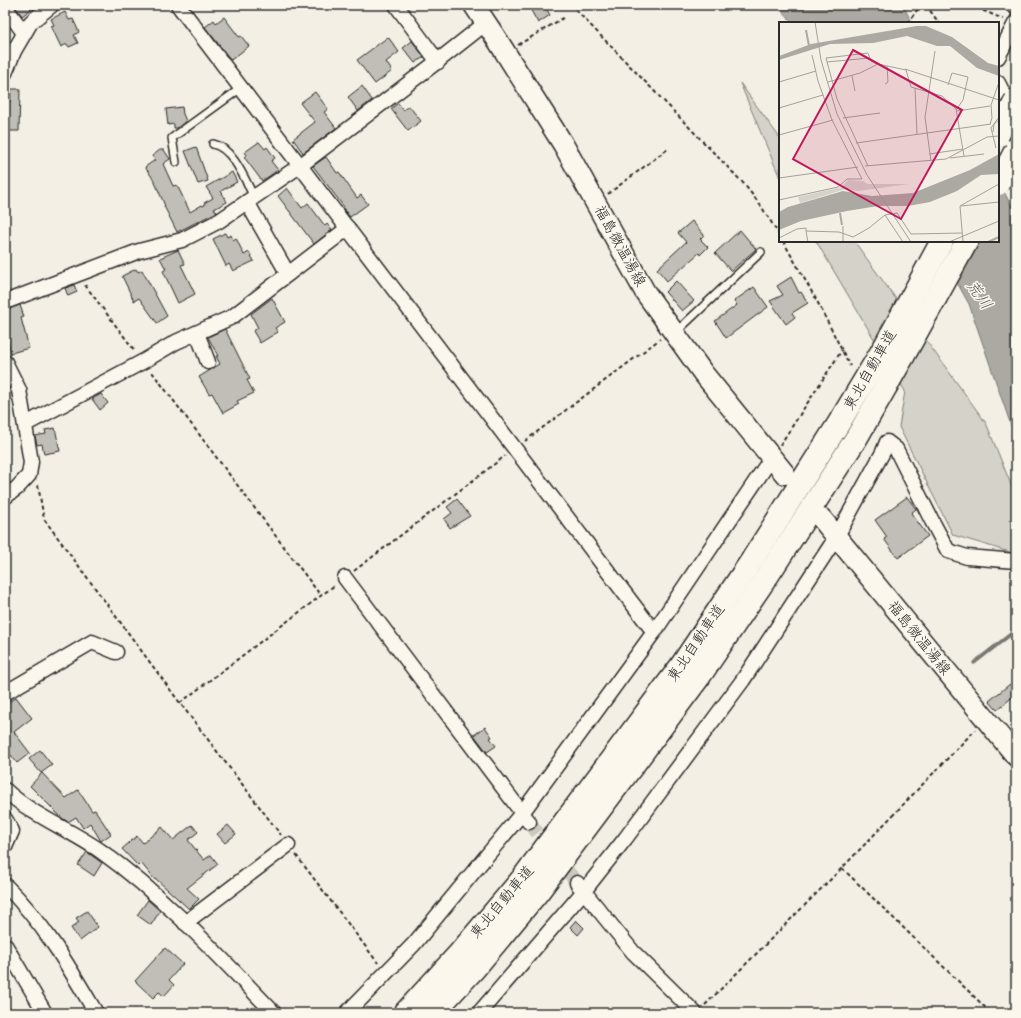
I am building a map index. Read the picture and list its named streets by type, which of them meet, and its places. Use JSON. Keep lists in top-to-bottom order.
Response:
{
  "streets": {
    "highway": ["東北自動車道"],
    "main road": ["福島微温湯線"]
  },
  "water": ["荒川"]
}
